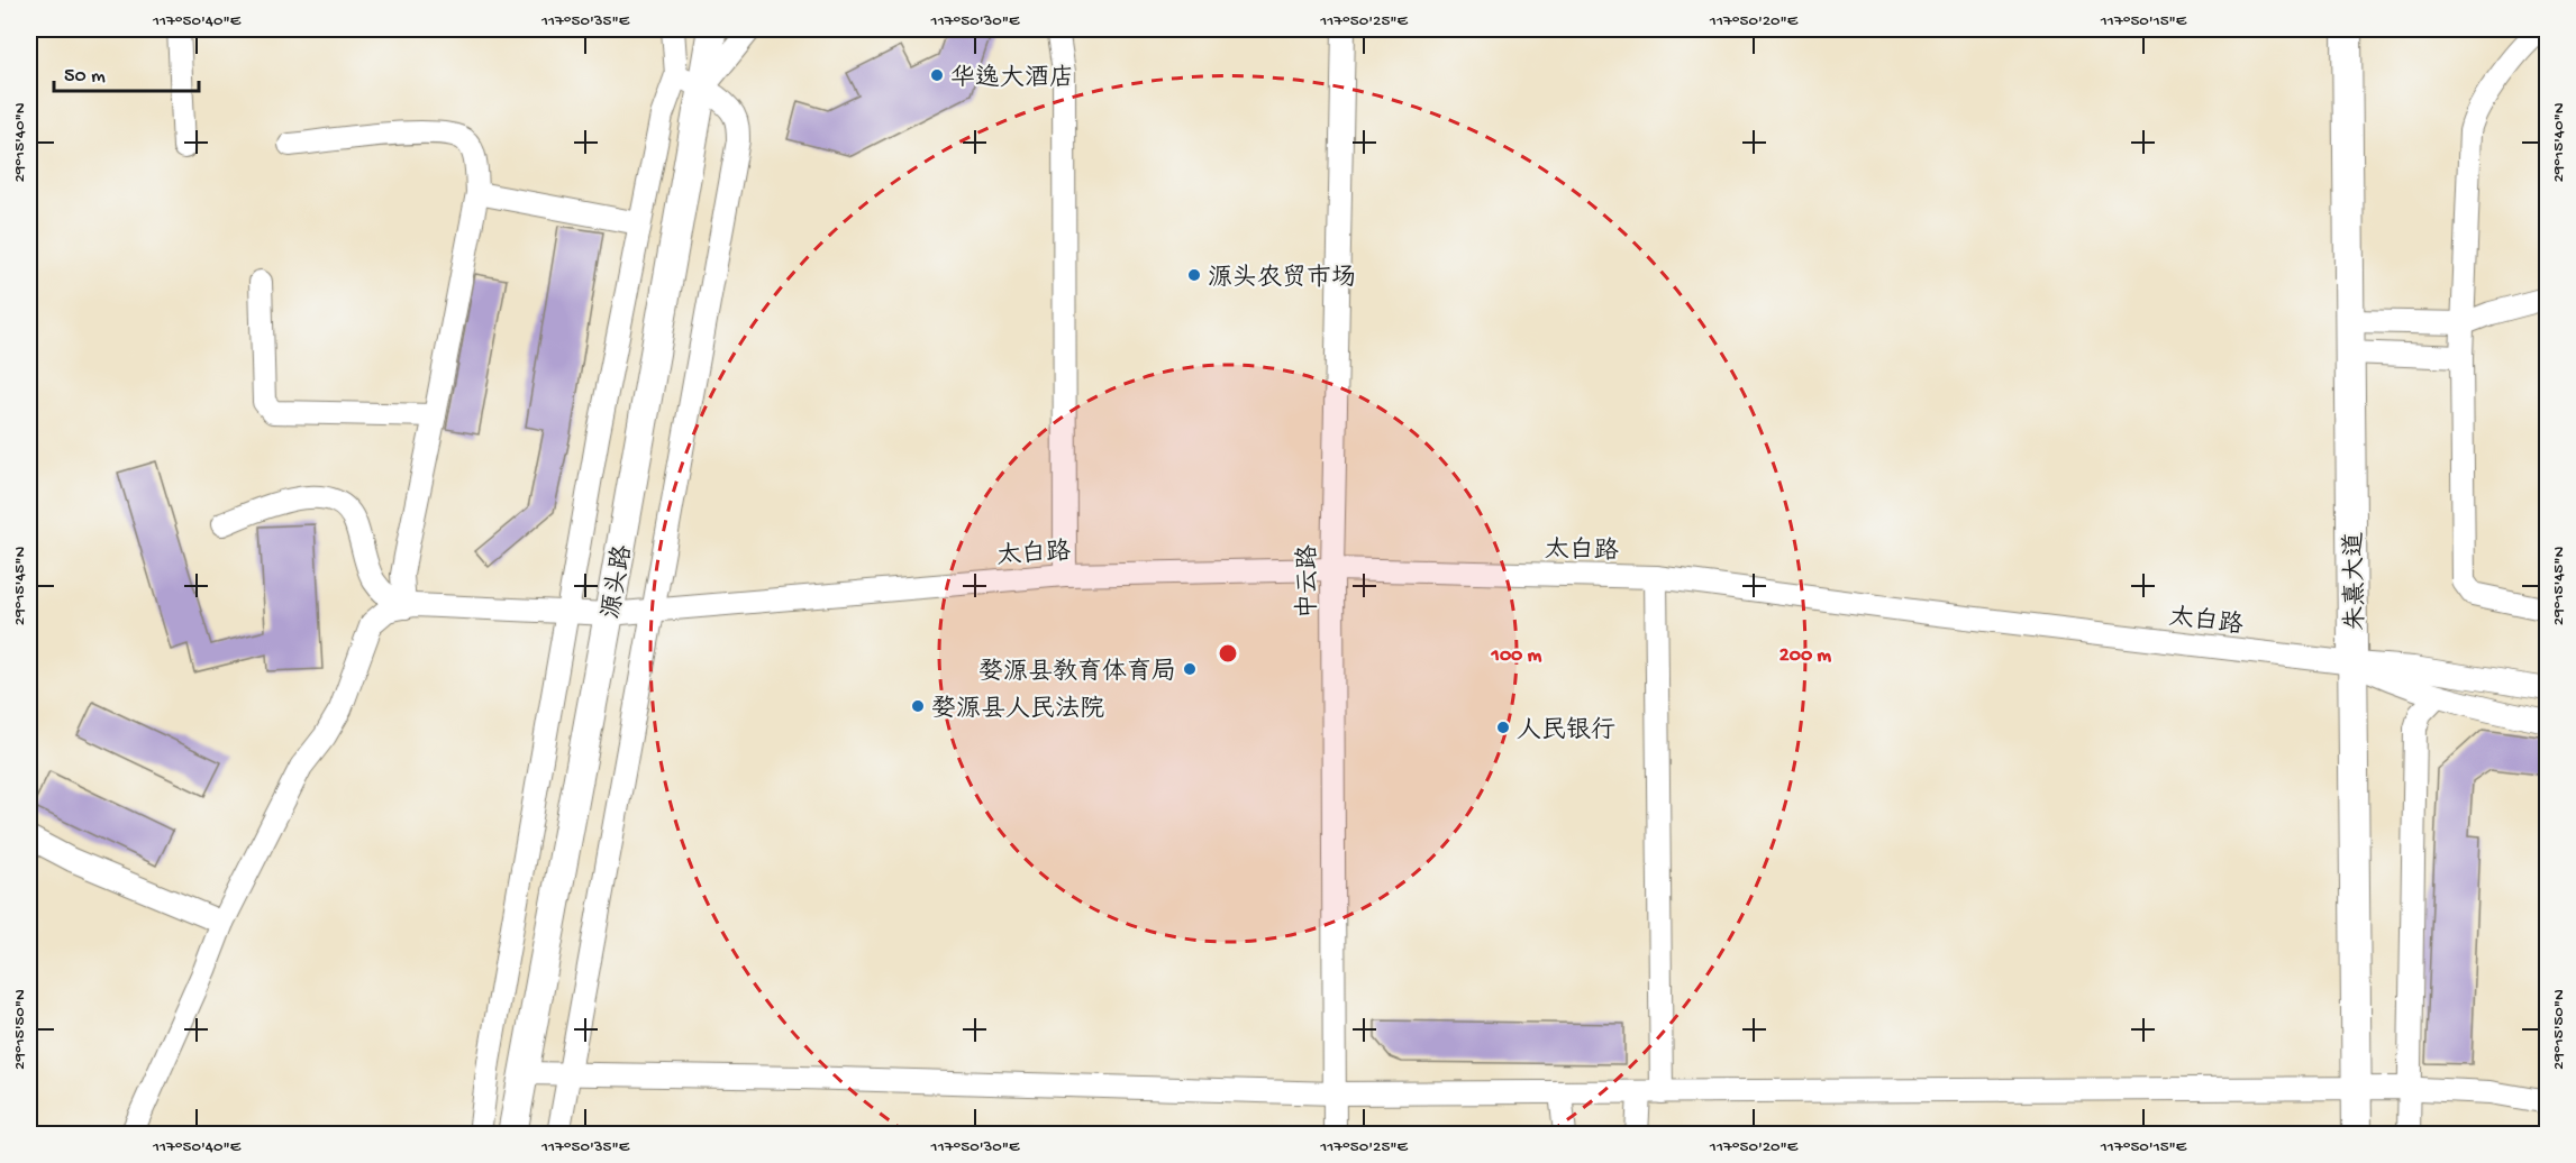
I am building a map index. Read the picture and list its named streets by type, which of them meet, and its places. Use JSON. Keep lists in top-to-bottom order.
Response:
{
  "streets": {
    "main road": ["源头路", "朱熹大道"],
    "street": ["太白路", "中云路"]
  },
  "crossings": [
    ["太白路", "源头路"],
    ["太白路", "中云路"],
    ["太白路", "朱熹大道"]
  ],
  "places": [
    "华逸大酒店",
    "源头农贸市场",
    "婺源县教育体育局",
    "婺源县人民法院",
    "人民银行"
  ],
  "scale_bar": "50 m",
  "coordinates": [
    "117°50'40\"E",
    "117°50'35\"E",
    "117°50'30\"E",
    "117°50'25\"E",
    "117°50'20\"E",
    "117°50'15\"E",
    "29°15'40\"N",
    "29°15'45\"N",
    "29°15'50\"N"
  ],
  "rings": ["100 m", "200 m"]
}
